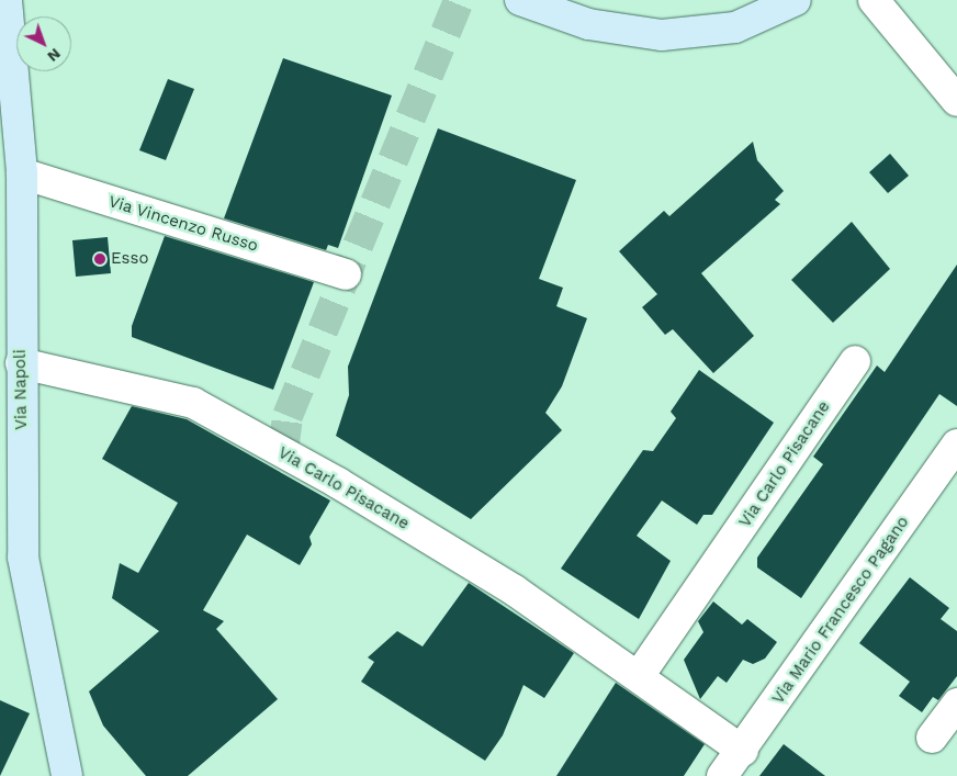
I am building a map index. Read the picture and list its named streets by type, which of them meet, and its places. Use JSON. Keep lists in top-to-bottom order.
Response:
{
  "streets": {
    "main road": ["Via Napoli"],
    "street": ["Via Vincenzo Russo", "Via Carlo Pisacane", "Via Mario Francesco Pagano"]
  },
  "crossings": [
    ["Via Vincenzo Russo", "Via Napoli"],
    ["Via Napoli", "Via Carlo Pisacane"],
    ["Via Carlo Pisacane", "Via Mario Francesco Pagano"]
  ],
  "places": ["Esso"],
  "north": "bottom right"
}
